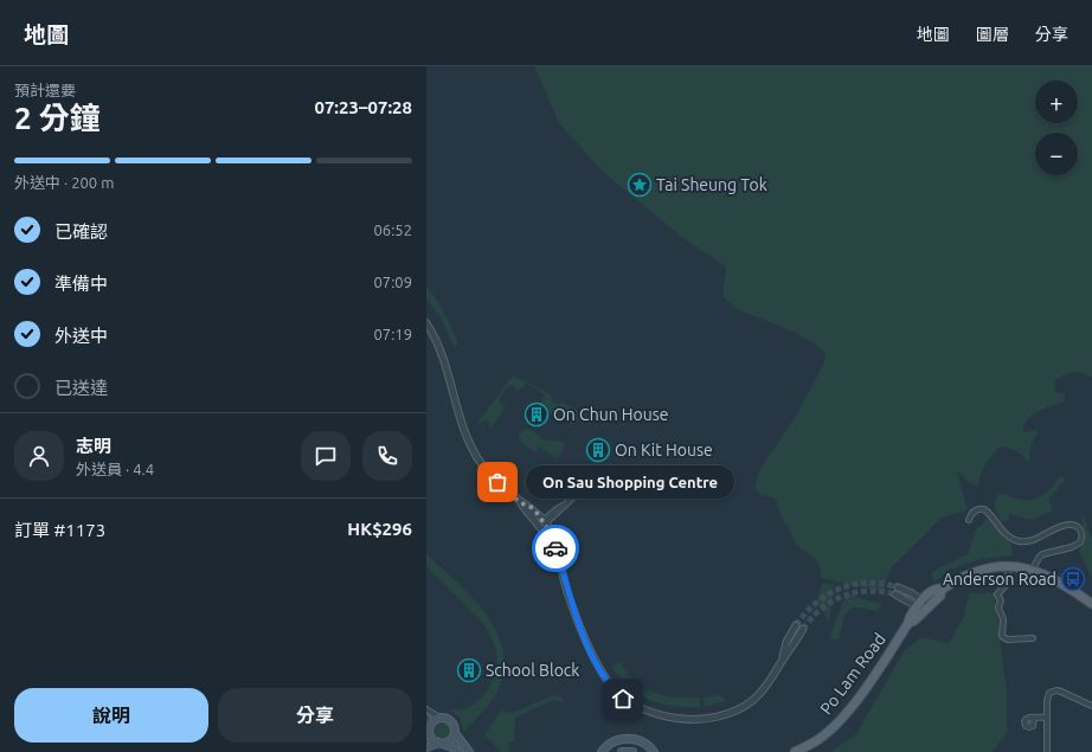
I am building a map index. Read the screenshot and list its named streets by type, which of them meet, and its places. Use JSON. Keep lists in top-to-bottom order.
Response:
{
  "streets": {
    "main road": ["Po Lam Road"]
  },
  "places": {
    "place": ["Tai Sheung Tok"],
    "building": ["On Chun House", "On Kit House", "School Block"],
    "other": ["On Sau Shopping Centre"],
    "bus stop": ["Anderson Road"]
  },
  "page": {
    "header": "地圖",
    "nav": ["地圖", "圖層", "分享"],
    "heading": ["2 分鐘", "預計還要", "07:23–07:28"],
    "panel": [
      "志明",
      "外送員 · 4.4",
      "訂單 #1173",
      "HK$296"
    ],
    "map_buttons": ["+", "−"],
    "bar": "外送中 · 200 m",
    "list": [
      ["已確認", "06:52"],
      ["準備中", "07:09"],
      ["外送中", "07:19"],
      "已送達"
    ],
    "bubble": "On Sau Shopping Centre",
    "buttons": ["說明", "分享"]
  }
}
